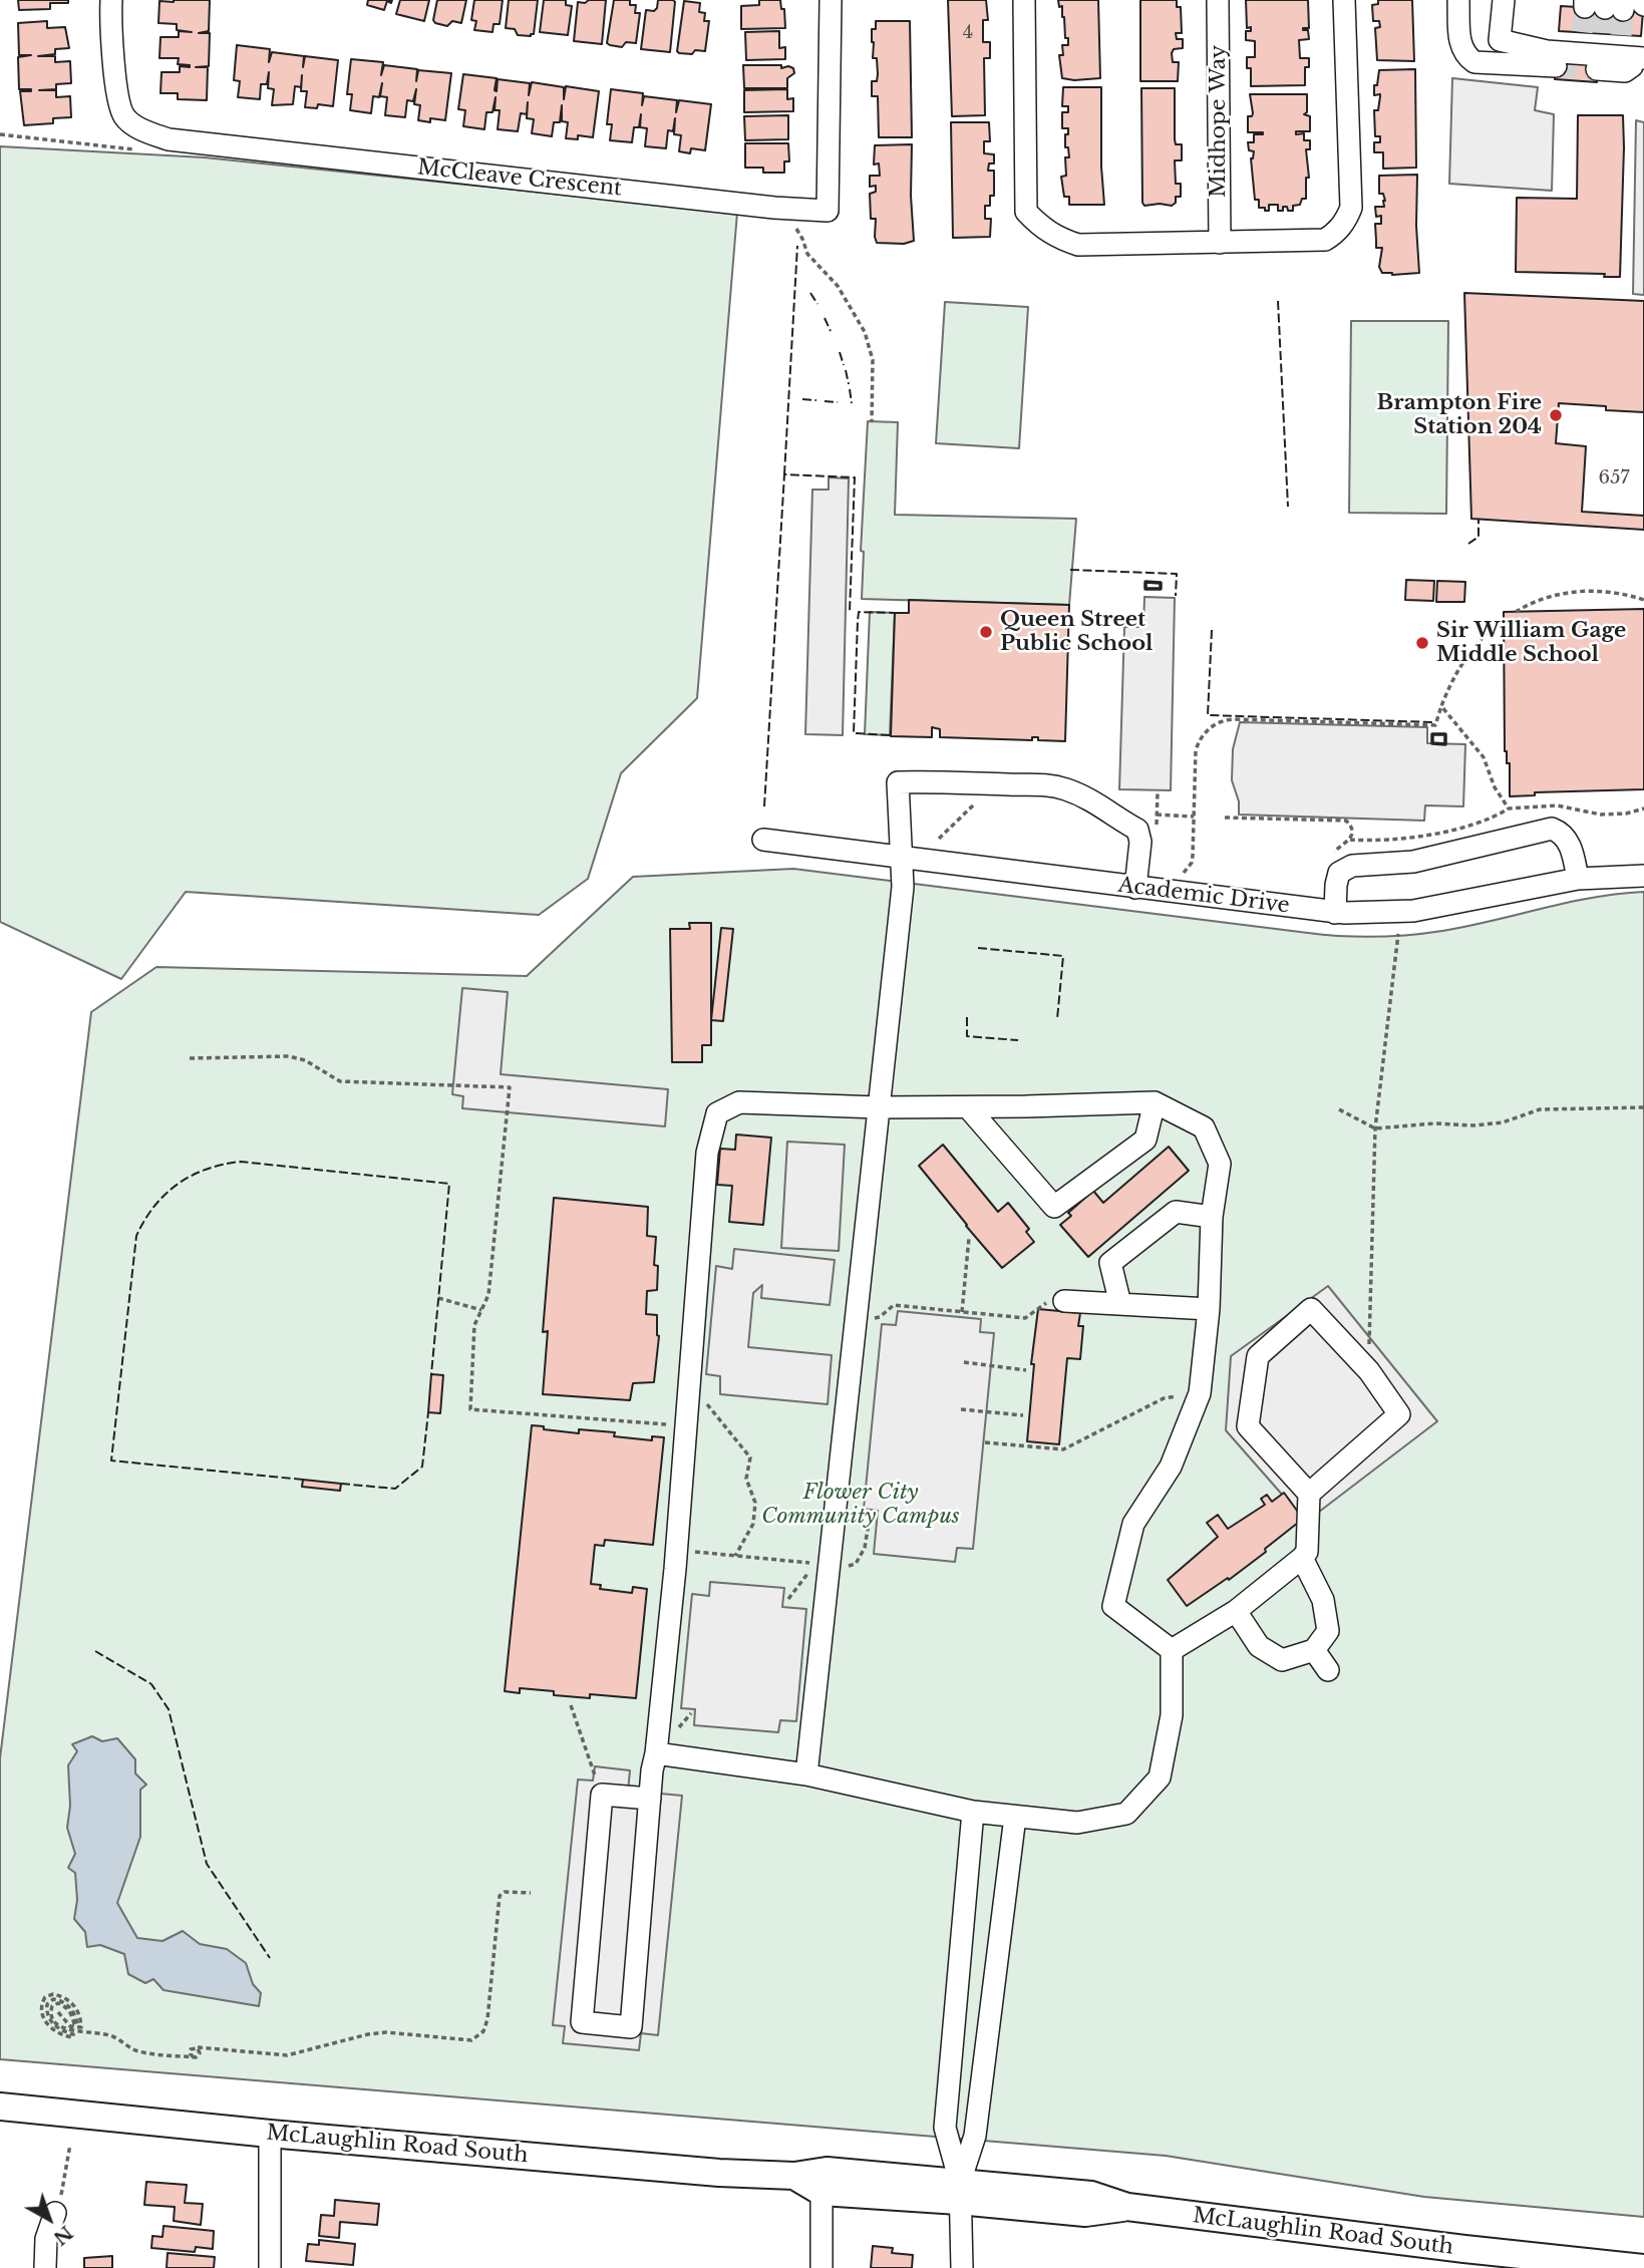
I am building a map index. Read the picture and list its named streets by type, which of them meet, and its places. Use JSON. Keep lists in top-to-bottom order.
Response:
{
  "streets": {
    "main road": ["McLaughlin Road South"],
    "street": ["Midhope Way", "McCleave Crescent", "Academic Drive"]
  },
  "parks": ["Flower City Community Campus"],
  "places": ["Brampton Fire Station 204", "Queen Street Public School", "Sir William Gage Middle School"],
  "house_numbers": ["4", "657"],
  "north": "bottom right"
}
